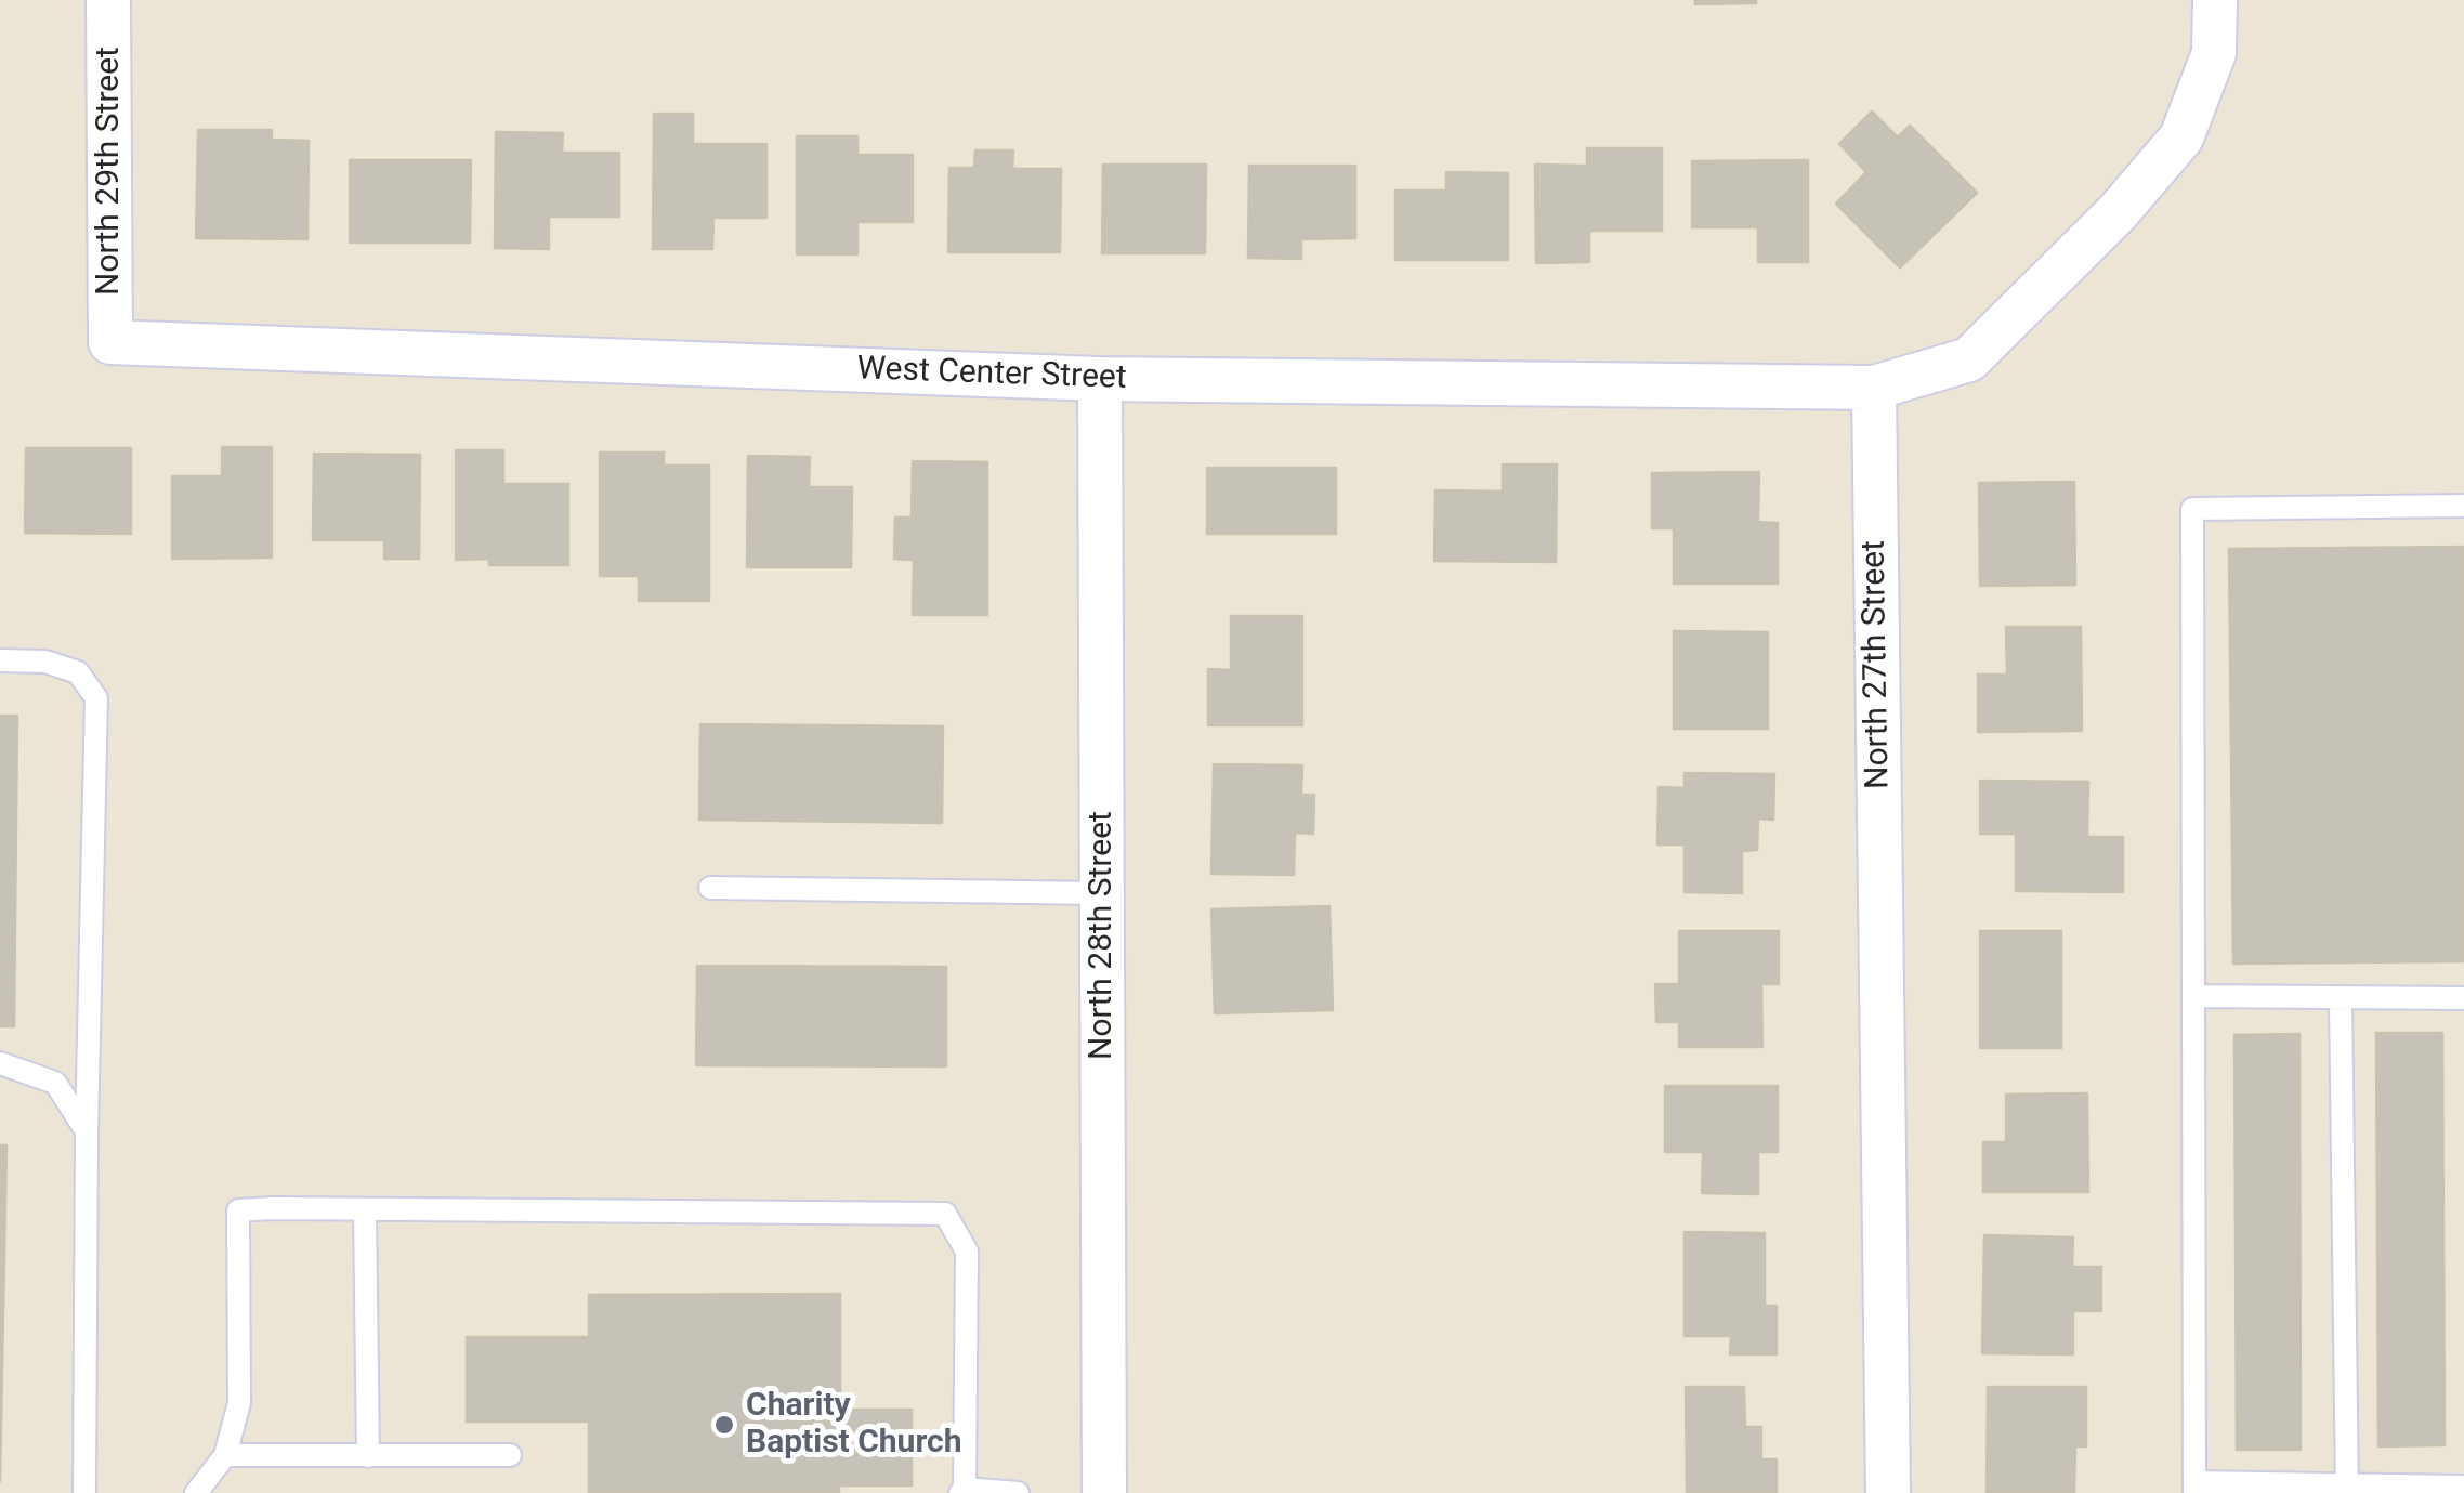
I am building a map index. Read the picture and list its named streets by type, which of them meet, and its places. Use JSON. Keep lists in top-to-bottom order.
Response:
{
  "streets": {
    "street": [
      "North 29th Street",
      "West Center Street",
      "North 27th Street",
      "North 28th Street"
    ]
  },
  "crossings": [
    ["North 29th Street", "West Center Street"],
    ["West Center Street", "North 27th Street"],
    ["West Center Street", "North 28th Street"]
  ],
  "places": ["Charity Baptist Church"]
}
